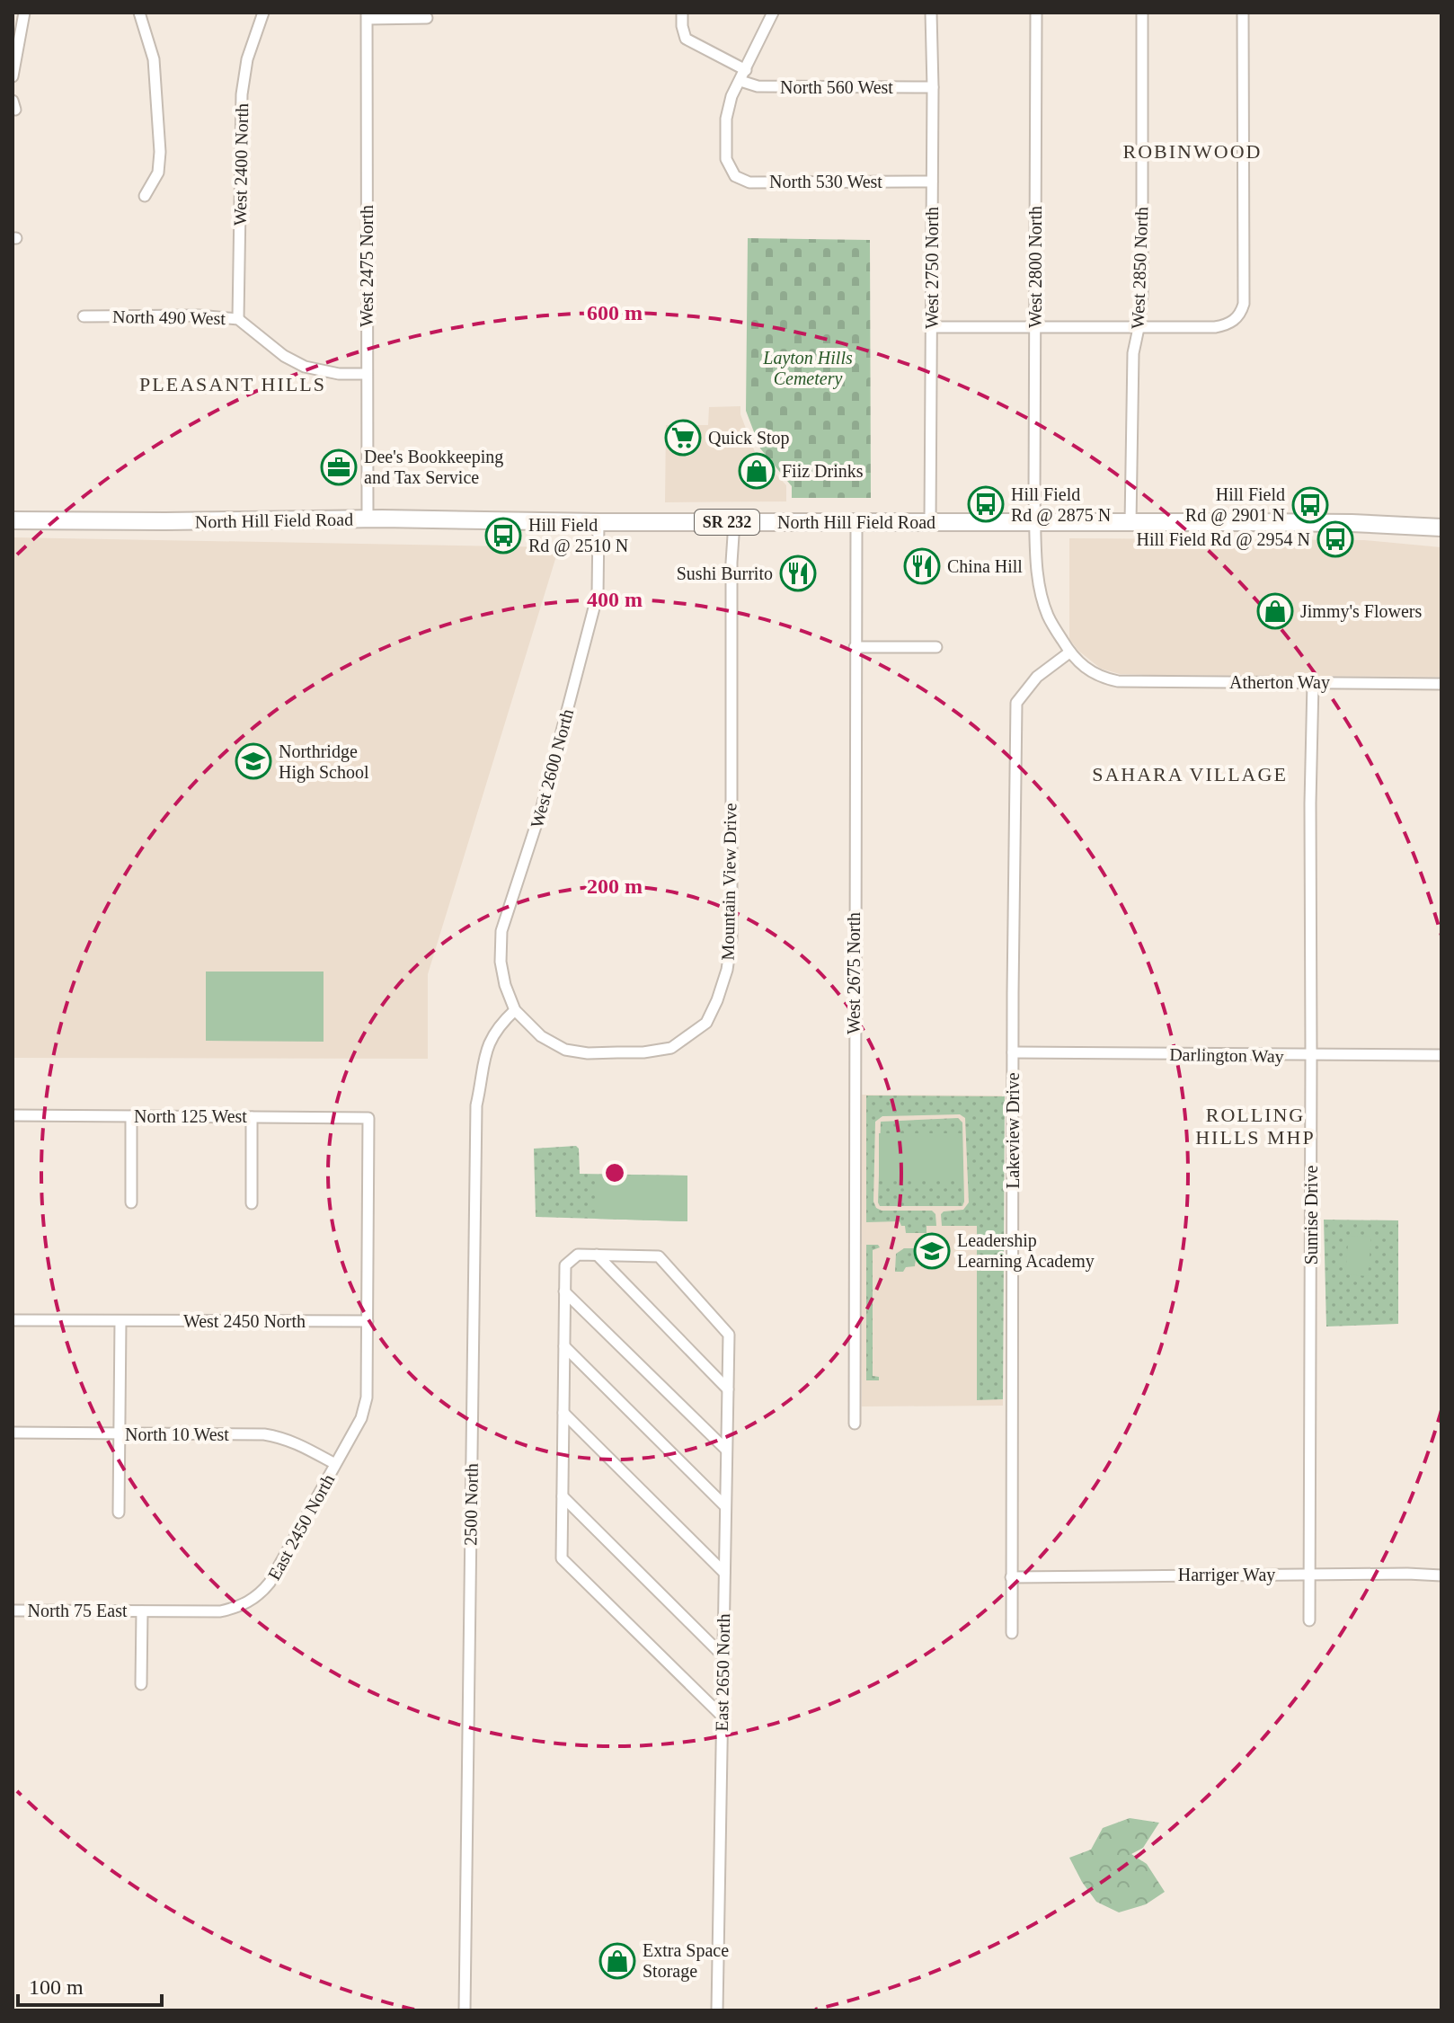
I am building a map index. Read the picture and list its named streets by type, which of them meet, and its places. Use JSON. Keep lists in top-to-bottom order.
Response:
{
  "streets": {
    "main road": ["North Hill Field Road", "SR 232"],
    "street": [
      "North 560 West",
      "West 2400 North",
      "North 530 West",
      "West 2475 North",
      "West 2800 North",
      "West 2750 North",
      "West 2850 North",
      "North 490 West",
      "Atherton Way",
      "West 2600 North",
      "Mountain View Drive",
      "West 2675 North",
      "Darlington Way",
      "North 125 West",
      "Lakeview Drive",
      "Sunrise Drive",
      "West 2450 North",
      "North 10 West",
      "2500 North",
      "East 2450 North",
      "Harriger Way",
      "North 75 East",
      "East 2650 North"
    ]
  },
  "crossings": [
    ["North 560 West", "North 530 West"],
    ["North 560 West", "West 2750 North"],
    ["West 2400 North", "North 490 West"],
    ["North 530 West", "West 2750 North"],
    ["West 2475 North", "North 490 West"],
    ["West 2475 North", "North Hill Field Road"],
    ["West 2800 North", "North Hill Field Road"],
    ["West 2800 North", "Atherton Way"],
    ["West 2800 North", "Lakeview Drive"],
    ["West 2750 North", "North Hill Field Road"],
    ["West 2850 North", "North Hill Field Road"],
    ["North Hill Field Road", "West 2600 North"],
    ["North Hill Field Road", "Mountain View Drive"],
    ["North Hill Field Road", "West 2675 North"],
    ["Atherton Way", "Lakeview Drive"],
    ["Atherton Way", "Sunrise Drive"],
    ["West 2600 North", "Mountain View Drive"],
    ["West 2600 North", "2500 North"],
    ["Mountain View Drive", "2500 North"],
    ["Darlington Way", "Lakeview Drive"],
    ["Darlington Way", "Sunrise Drive"],
    ["North 125 West", "West 2450 North"],
    ["Lakeview Drive", "Harriger Way"],
    ["Sunrise Drive", "Harriger Way"],
    ["North 10 West", "East 2450 North"],
    ["East 2450 North", "North 75 East"]
  ],
  "districts": [
    "ROBINWOOD",
    "PLEASANT HILLS",
    "SAHARA VILLAGE",
    "ROLLING HILLS MHP"
  ],
  "parks": ["Layton Hills Cemetery"],
  "places": {
    "supermarket": ["Quick Stop"],
    "office": ["Dee's Bookkeeping and Tax Service"],
    "shop": ["Fiiz Drinks", "Jimmy's Flowers", "Extra Space Storage"],
    "bus stop": [
      "Hill Field Rd @ 2875 N",
      "Hill Field Rd @ 2901 N",
      "Hill Field Rd @ 2510 N",
      "Hill Field Rd @ 2954 N"
    ],
    "restaurant": ["China Hill", "Sushi Burrito"],
    "school or university": ["Northridge High School", "Leadership Learning Academy"]
  },
  "scale_bar": "100 m",
  "rings": ["600 m", "400 m", "200 m"]
}
